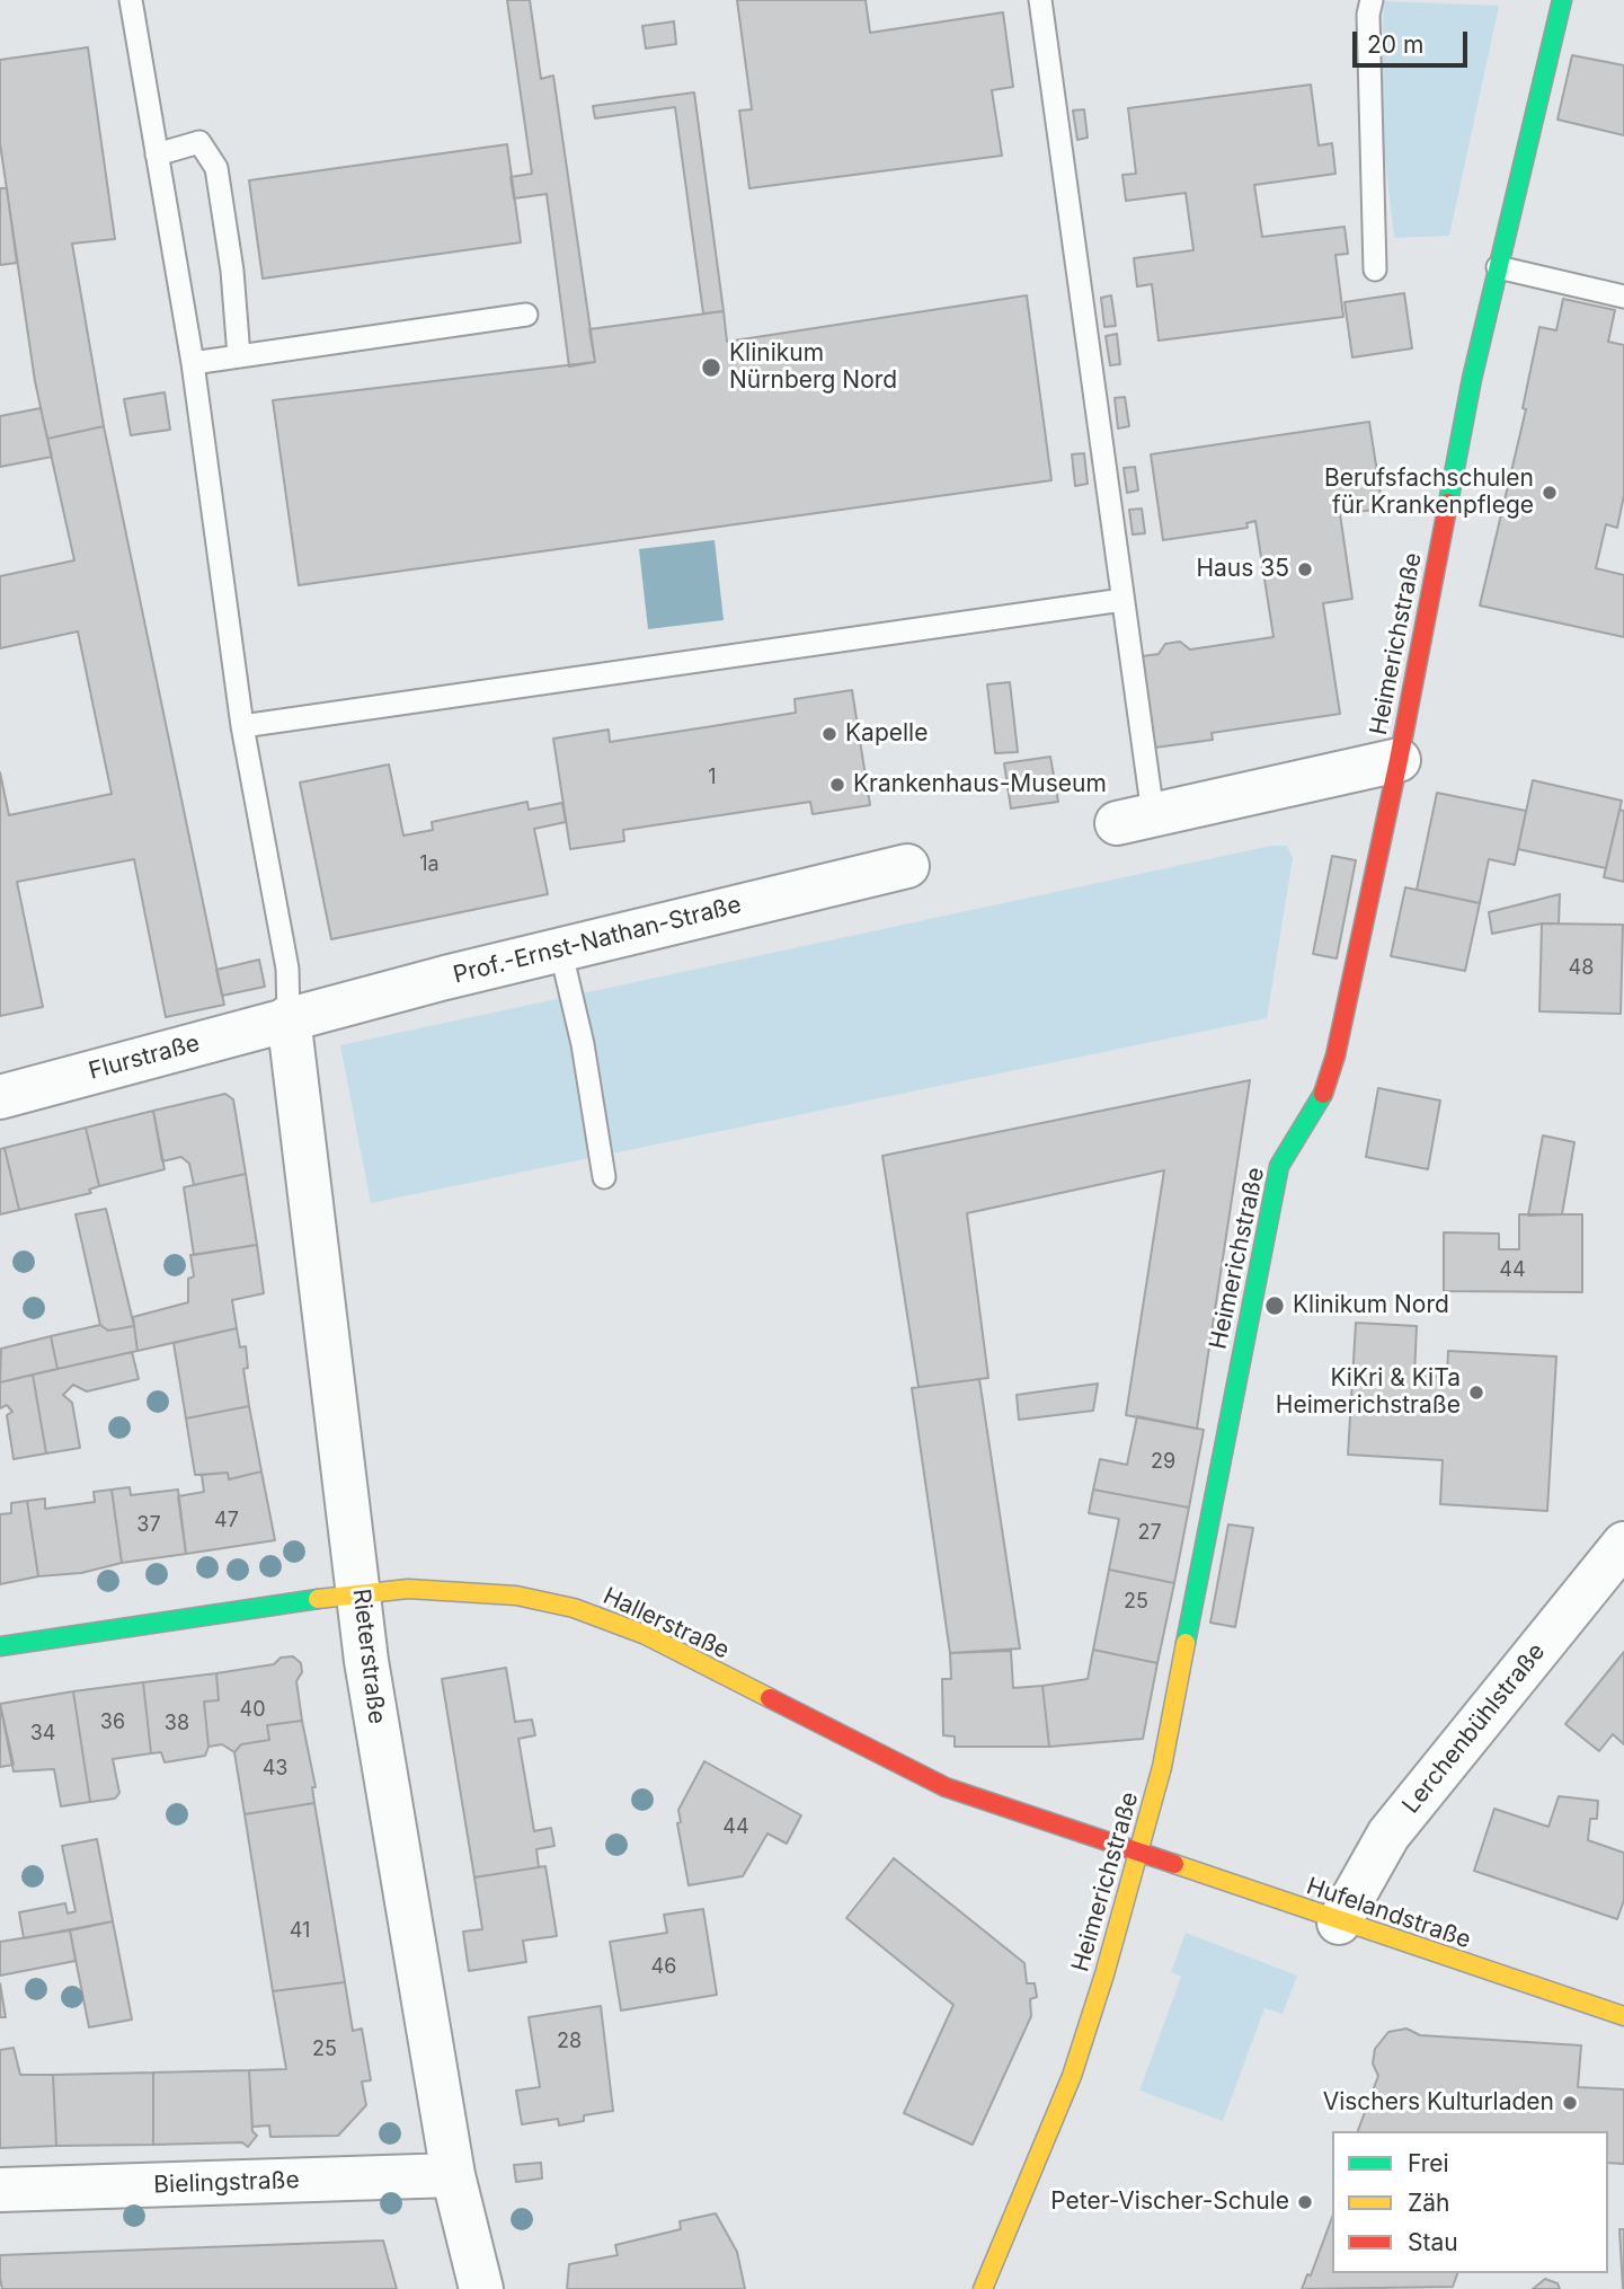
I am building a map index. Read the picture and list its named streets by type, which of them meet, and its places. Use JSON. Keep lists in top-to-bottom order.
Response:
{
  "streets": {
    "street": [
      "Heimerichstraße",
      "Prof.-Ernst-Nathan-Straße",
      "Flurstraße",
      "Hallerstraße",
      "Rieterstraße",
      "Lerchenbühlstraße",
      "Hufelandstraße",
      "Bielingstraße"
    ]
  },
  "crossings": [
    ["Heimerichstraße", "Hallerstraße"],
    ["Heimerichstraße", "Hufelandstraße"],
    ["Prof.-Ernst-Nathan-Straße", "Flurstraße"],
    ["Prof.-Ernst-Nathan-Straße", "Rieterstraße"],
    ["Flurstraße", "Rieterstraße"],
    ["Hallerstraße", "Rieterstraße"],
    ["Hallerstraße", "Hufelandstraße"],
    ["Rieterstraße", "Bielingstraße"],
    ["Lerchenbühlstraße", "Hufelandstraße"]
  ],
  "places": [
    "Klinikum Nürnberg Nord",
    "Berufsfachschulen für Krankenpflege",
    "Haus 35",
    "Kapelle",
    "Krankenhaus-Museum",
    "Klinikum Nord",
    "KiKri & KiTa Heimerichstraße",
    "Vischers Kulturladen",
    "Peter-Vischer-Schule"
  ],
  "house_numbers": [
    "1",
    "1а",
    "48",
    "44",
    "29",
    "47",
    "37",
    "27",
    "25",
    "40",
    "36",
    "38",
    "34",
    "43",
    "44",
    "41",
    "46",
    "28",
    "25"
  ],
  "legend": ["Frei", "Zäh", "Stau"],
  "scale_bar": "20 m"
}
